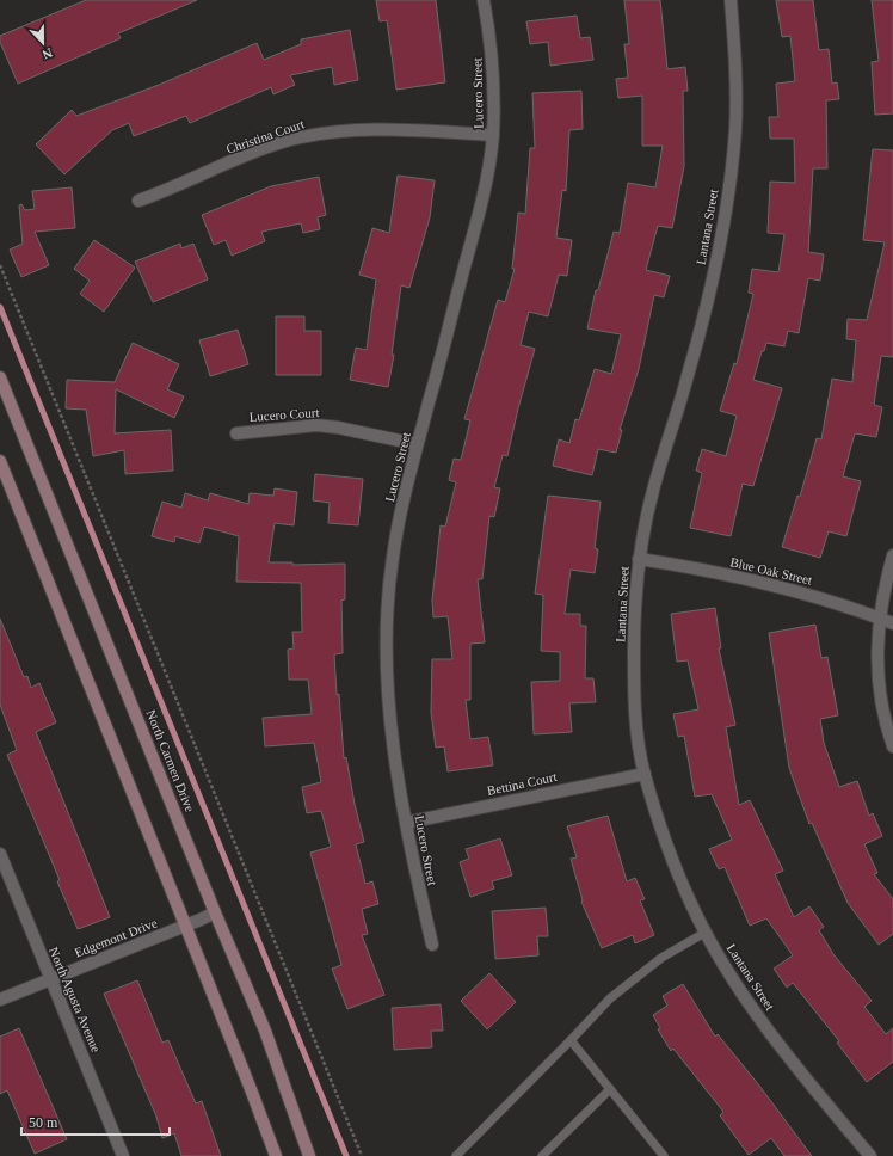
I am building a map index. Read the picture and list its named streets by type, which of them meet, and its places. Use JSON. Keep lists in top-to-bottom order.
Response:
{
  "streets": {
    "main road": ["North Carmen Drive"],
    "street": [
      "Lucero Street",
      "Christina Court",
      "Lantana Street",
      "Lucero Court",
      "Blue Oak Street",
      "Bettina Court",
      "Edgemont Drive",
      "North Agusta Avenue"
    ]
  },
  "crossings": [
    ["Lucero Street", "Christina Court"],
    ["Lucero Street", "Lucero Court"],
    ["Lucero Street", "Bettina Court"],
    ["Lantana Street", "Blue Oak Street"],
    ["Lantana Street", "Bettina Court"],
    ["North Carmen Drive", "Edgemont Drive"],
    ["Edgemont Drive", "North Agusta Avenue"]
  ],
  "scale_bar": "50 m",
  "north": "bottom"
}
